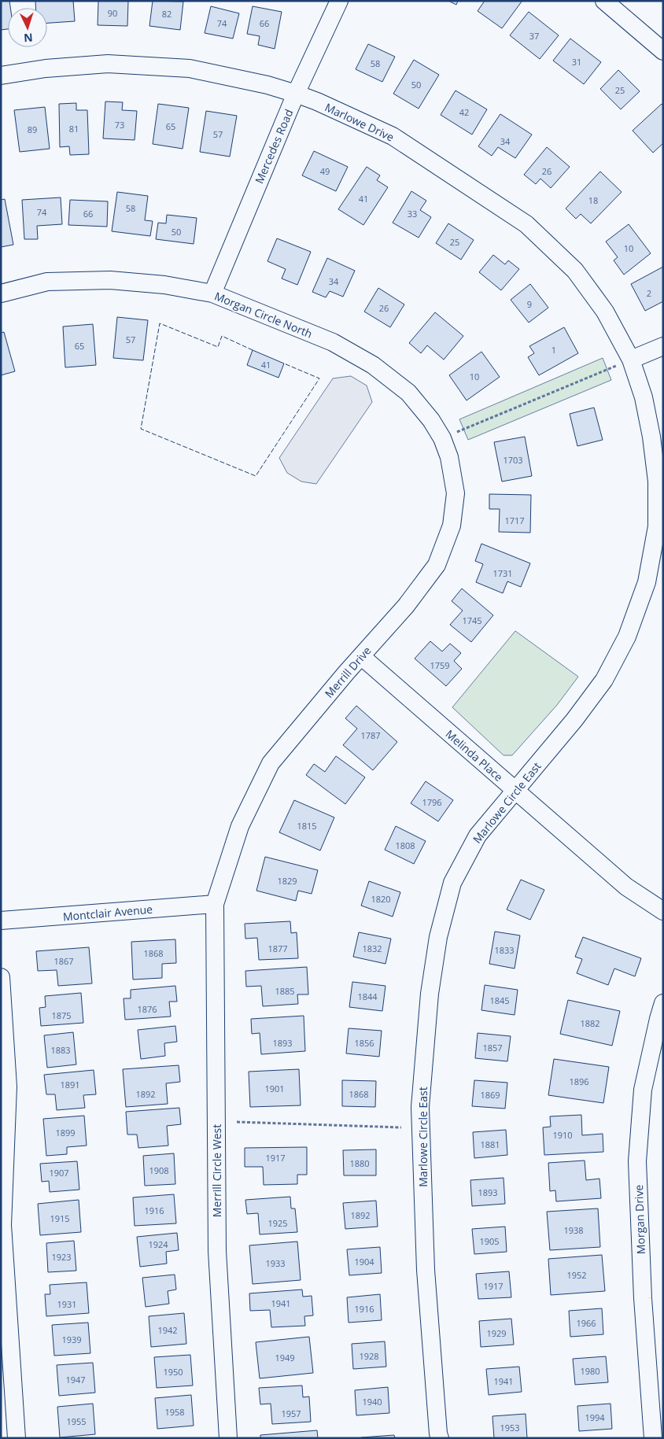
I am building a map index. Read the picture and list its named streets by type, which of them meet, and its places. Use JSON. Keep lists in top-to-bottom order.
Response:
{
  "streets": {
    "street": [
      "Marlowe Drive",
      "Mercedes Road",
      "Morgan Circle North",
      "Merrill Drive",
      "Melinda Place",
      "Marlowe Circle East",
      "Montclair Avenue",
      "Merrill Circle West",
      "Morgan Drive"
    ]
  },
  "crossings": [
    ["Marlowe Drive", "Mercedes Road"],
    ["Marlowe Drive", "Marlowe Circle East"],
    ["Mercedes Road", "Morgan Circle North"],
    ["Morgan Circle North", "Merrill Drive"],
    ["Merrill Drive", "Melinda Place"],
    ["Merrill Drive", "Montclair Avenue"],
    ["Merrill Drive", "Merrill Circle West"],
    ["Melinda Place", "Marlowe Circle East"],
    ["Montclair Avenue", "Merrill Circle West"]
  ],
  "house_numbers": [
    "90",
    "82",
    "74",
    "66",
    "37",
    "31",
    "58",
    "50",
    "25",
    "42",
    "73",
    "65",
    "81",
    "89",
    "57",
    "34",
    "49",
    "26",
    "41",
    "18",
    "58",
    "74",
    "66",
    "33",
    "50",
    "25",
    "10",
    "34",
    "2",
    "9",
    "26",
    "57",
    "65",
    "1",
    "41",
    "10",
    "1703",
    "1717",
    "1731",
    "1745",
    "1759",
    "1787",
    "1796",
    "1815",
    "1808",
    "1829",
    "1820",
    "1877",
    "1832",
    "1833",
    "1868",
    "1867",
    "1885",
    "1844",
    "1845",
    "1876",
    "1875",
    "1882",
    "1893",
    "1856",
    "1857",
    "1883",
    "1896",
    "1891",
    "1901",
    "1892",
    "1868",
    "1869",
    "1899",
    "1910",
    "1881",
    "1917",
    "1880",
    "1908",
    "1907",
    "1893",
    "1916",
    "1892",
    "1915",
    "1925",
    "1938",
    "1905",
    "1924",
    "1923",
    "1904",
    "1933",
    "1952",
    "1917",
    "1941",
    "1931",
    "1916",
    "1966",
    "1942",
    "1929",
    "1939",
    "1928",
    "1949",
    "1980",
    "1950",
    "1947",
    "1941",
    "1940",
    "1958",
    "1957",
    "1994",
    "1955",
    "1953"
  ],
  "north": "bottom"
}
